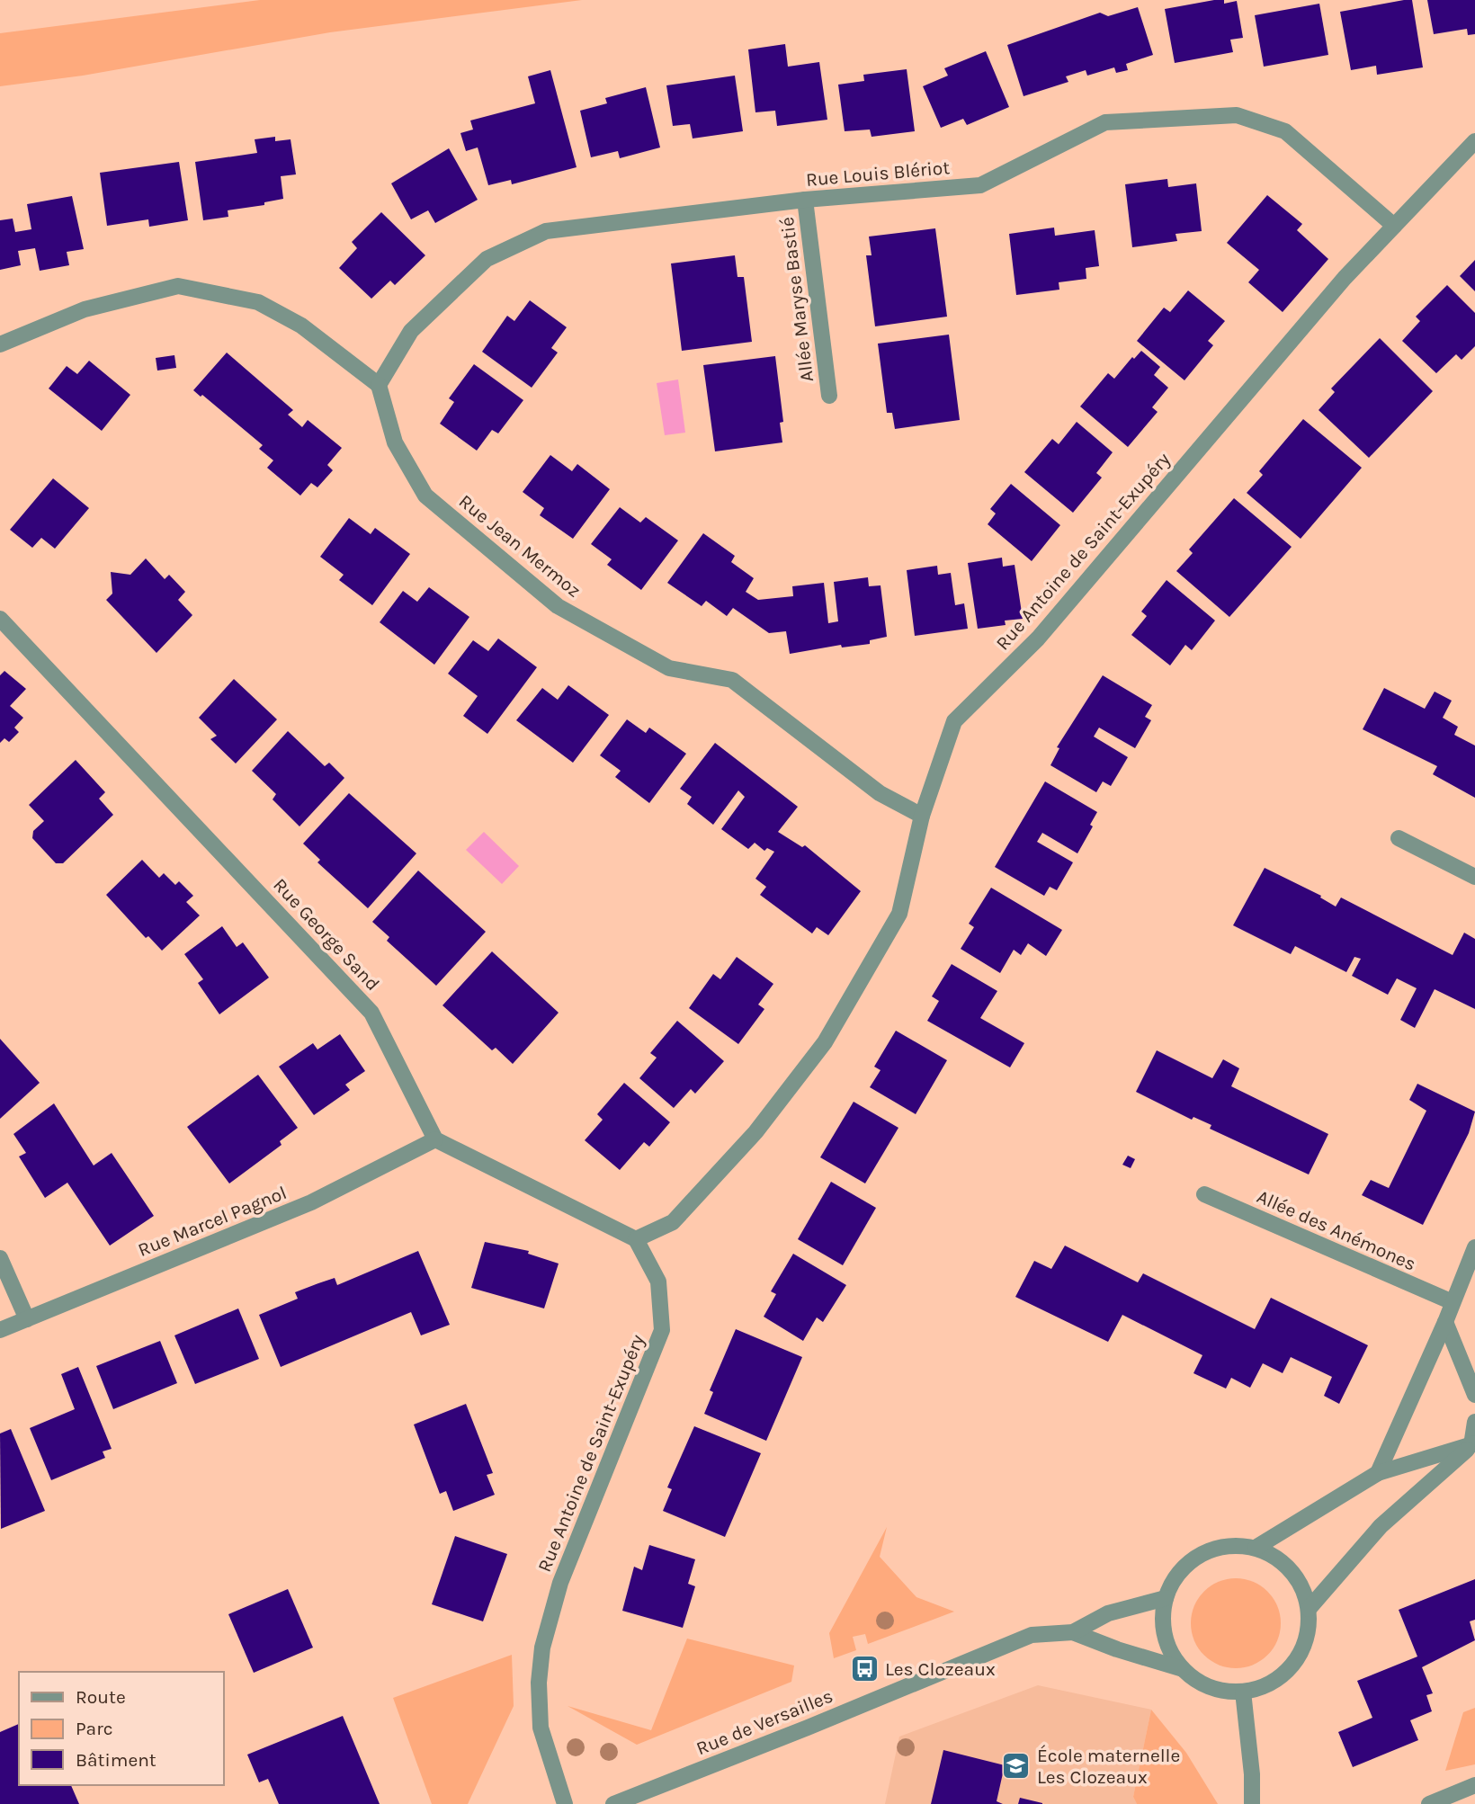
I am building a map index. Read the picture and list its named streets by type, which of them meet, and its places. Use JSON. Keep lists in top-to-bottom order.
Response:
{
  "streets": {
    "street": [
      "Rue Louis Blériot",
      "Allée Maryse Bastié",
      "Rue Jean Mermoz",
      "Rue Antoine de Saint-Exupéry",
      "Rue George Sand",
      "Rue Marcel Pagnol",
      "Allée des Anémones",
      "Rue de Versailles"
    ]
  },
  "crossings": [
    ["Rue Louis Blériot", "Allée Maryse Bastié"],
    ["Rue Louis Blériot", "Rue Jean Mermoz"],
    ["Rue Louis Blériot", "Rue Antoine de Saint-Exupéry"],
    ["Rue Jean Mermoz", "Rue Antoine de Saint-Exupéry"],
    ["Rue George Sand", "Rue Marcel Pagnol"]
  ],
  "places": {
    "bus stop": ["Les Clozeaux"],
    "school or university": ["École maternelle Les Clozeaux"]
  },
  "legend": ["Route", "Parc", "Bâtiment"]
}
